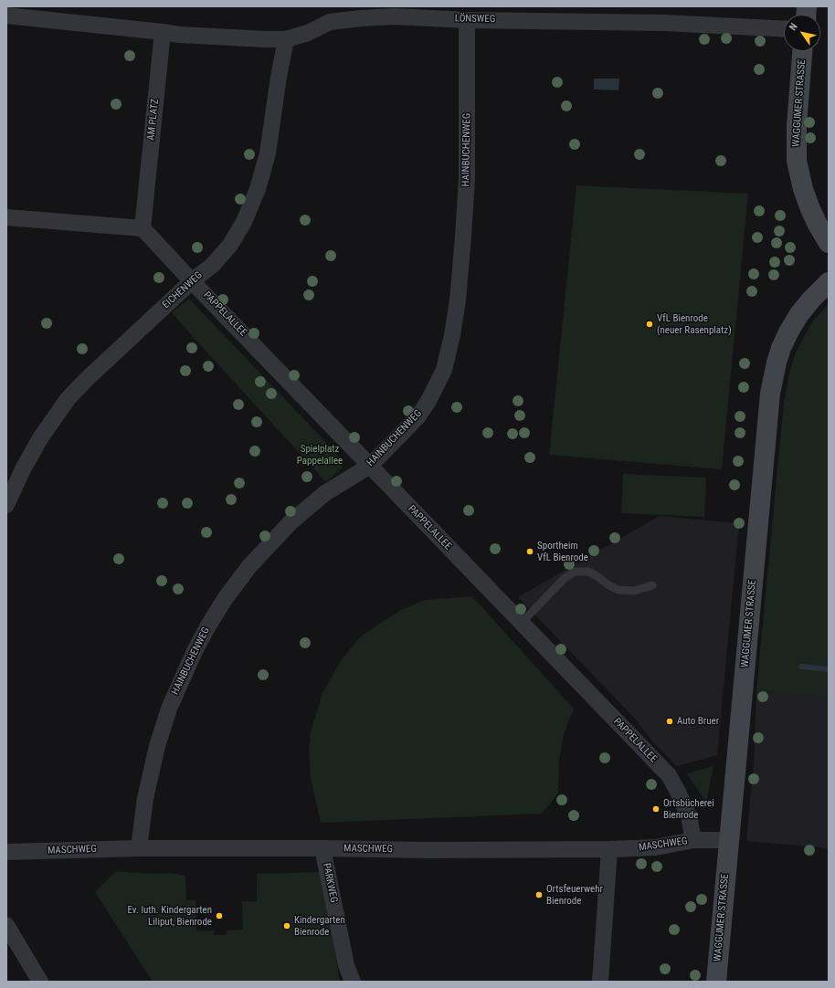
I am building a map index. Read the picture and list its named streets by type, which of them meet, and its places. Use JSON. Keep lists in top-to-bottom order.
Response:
{
  "streets": {
    "street": [
      "LÖNSWEG",
      "WAGGUMER STRASSE",
      "AM PLATZ",
      "HAINBUCHENWEG",
      "EICHENWEG",
      "PAPPELALLEE",
      "MASCHWEG",
      "PARKWEG"
    ]
  },
  "crossings": [
    ["LÖNSWEG", "AM PLATZ"],
    ["LÖNSWEG", "HAINBUCHENWEG"],
    ["LÖNSWEG", "EICHENWEG"],
    ["WAGGUMER STRASSE", "MASCHWEG"],
    ["AM PLATZ", "PAPPELALLEE"],
    ["HAINBUCHENWEG", "PAPPELALLEE"],
    ["HAINBUCHENWEG", "MASCHWEG"],
    ["EICHENWEG", "PAPPELALLEE"],
    ["PAPPELALLEE", "MASCHWEG"],
    ["MASCHWEG", "PARKWEG"]
  ],
  "parks": ["Spielplatz Pappelallee"],
  "places": [
    "VfL Bienrode (neuer Rasenplatz)",
    "Sportheim VfL Bienrode",
    "Auto Bruer",
    "Ortsbücherei Bienrode",
    "Ortsfeuerwehr Bienrode",
    "Ev. luth. Kindergarten Liliput, Bienrode",
    "Kindergarten Bienrode"
  ],
  "north": "top left"
}
